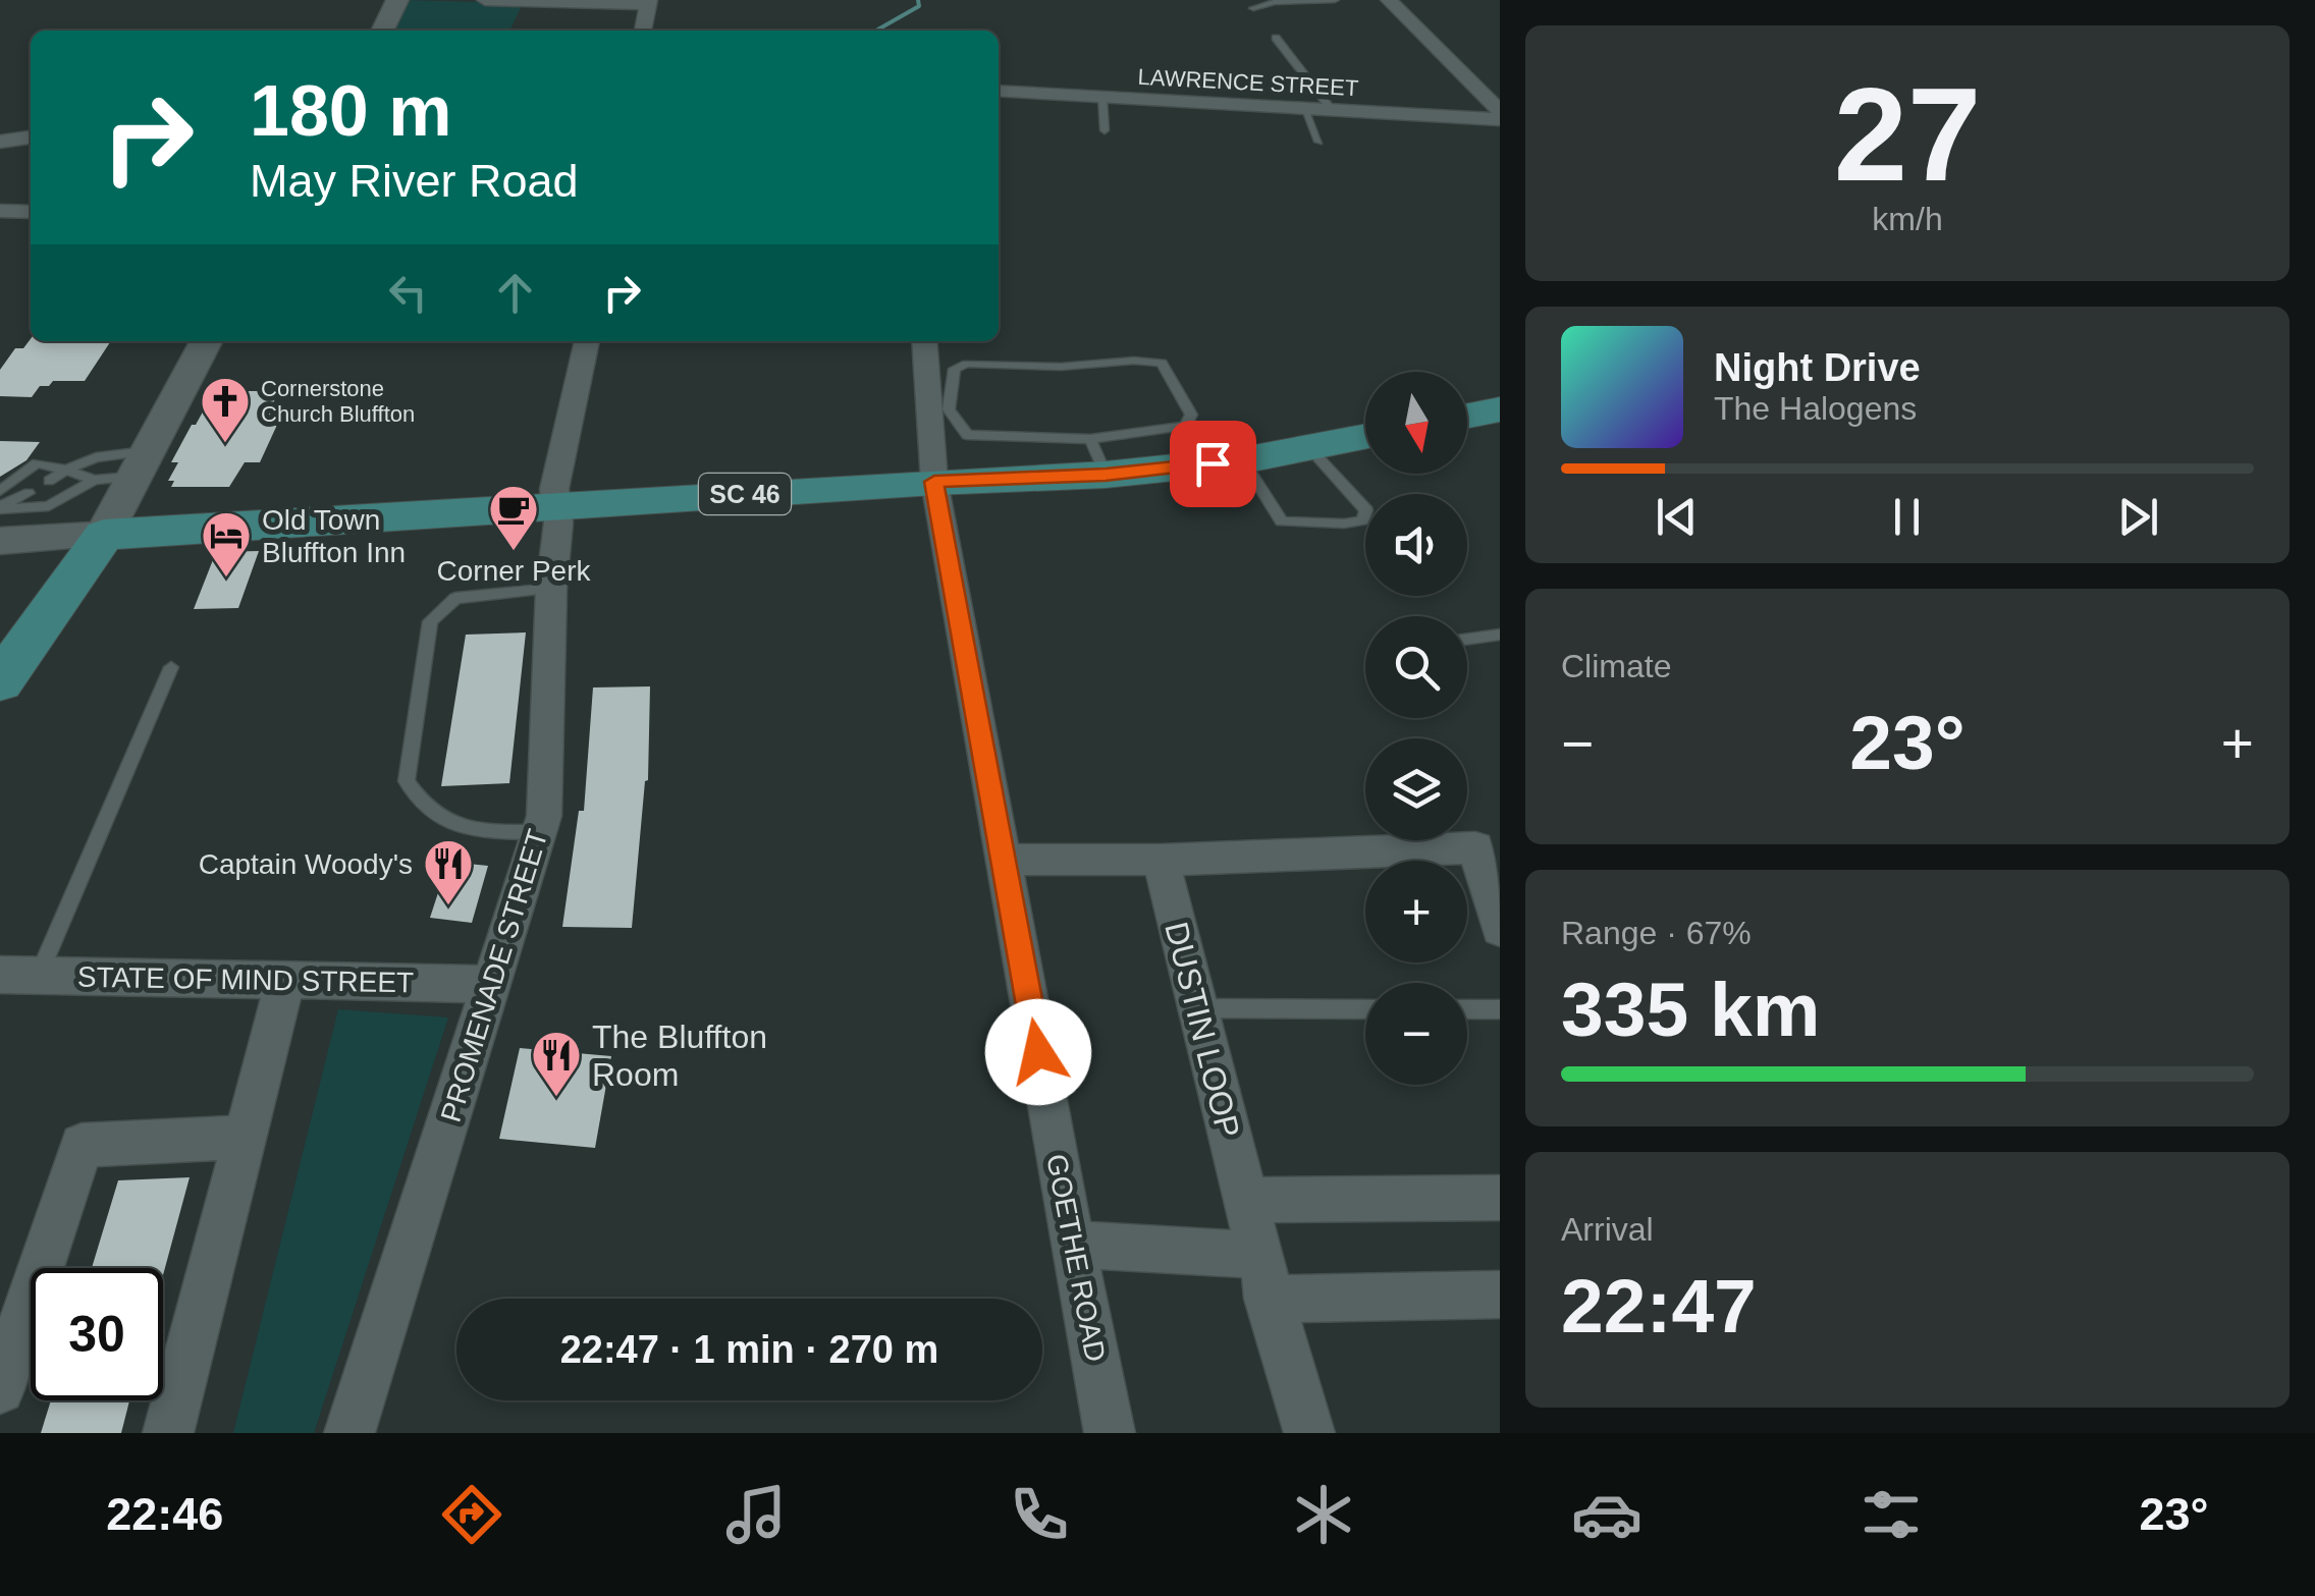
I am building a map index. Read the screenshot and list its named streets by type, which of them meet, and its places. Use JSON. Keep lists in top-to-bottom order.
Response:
{
  "streets": {
    "main road": ["SC 46"],
    "street": [
      "LAWRENCE STREET",
      "PROMENADE STREET",
      "STATE OF MIND STREET",
      "DUSTIN LOOP",
      "GOETHE ROAD"
    ]
  },
  "crossings": [
    ["SC 46", "PROMENADE STREET"],
    ["SC 46", "GOETHE ROAD"],
    ["PROMENADE STREET", "STATE OF MIND STREET"]
  ],
  "places": {
    "church": ["Cornerstone Church Bluffton"],
    "cafe": ["Corner Perk"],
    "hotel": ["Old Town Bluffton Inn"],
    "restaurant": ["Captain Woody's", "The Bluffton Room"]
  },
  "north": "bottom",
  "page": {
    "tile": [
      ["27", "km/h"],
      "Climate",
      ["Range · 67%", "335 km"],
      ["Arrival", "22:47"]
    ],
    "turn": ["180 m", "May River Road"],
    "song": ["Night Drive", "The Halogens"],
    "map_buttons": ["+", "−"],
    "heat": ["−", "23°", "+"],
    "limit": "30",
    "trip": "22:47 · 1 min · 270 m",
    "tabs": ["22:46", "23°"]
  }
}
